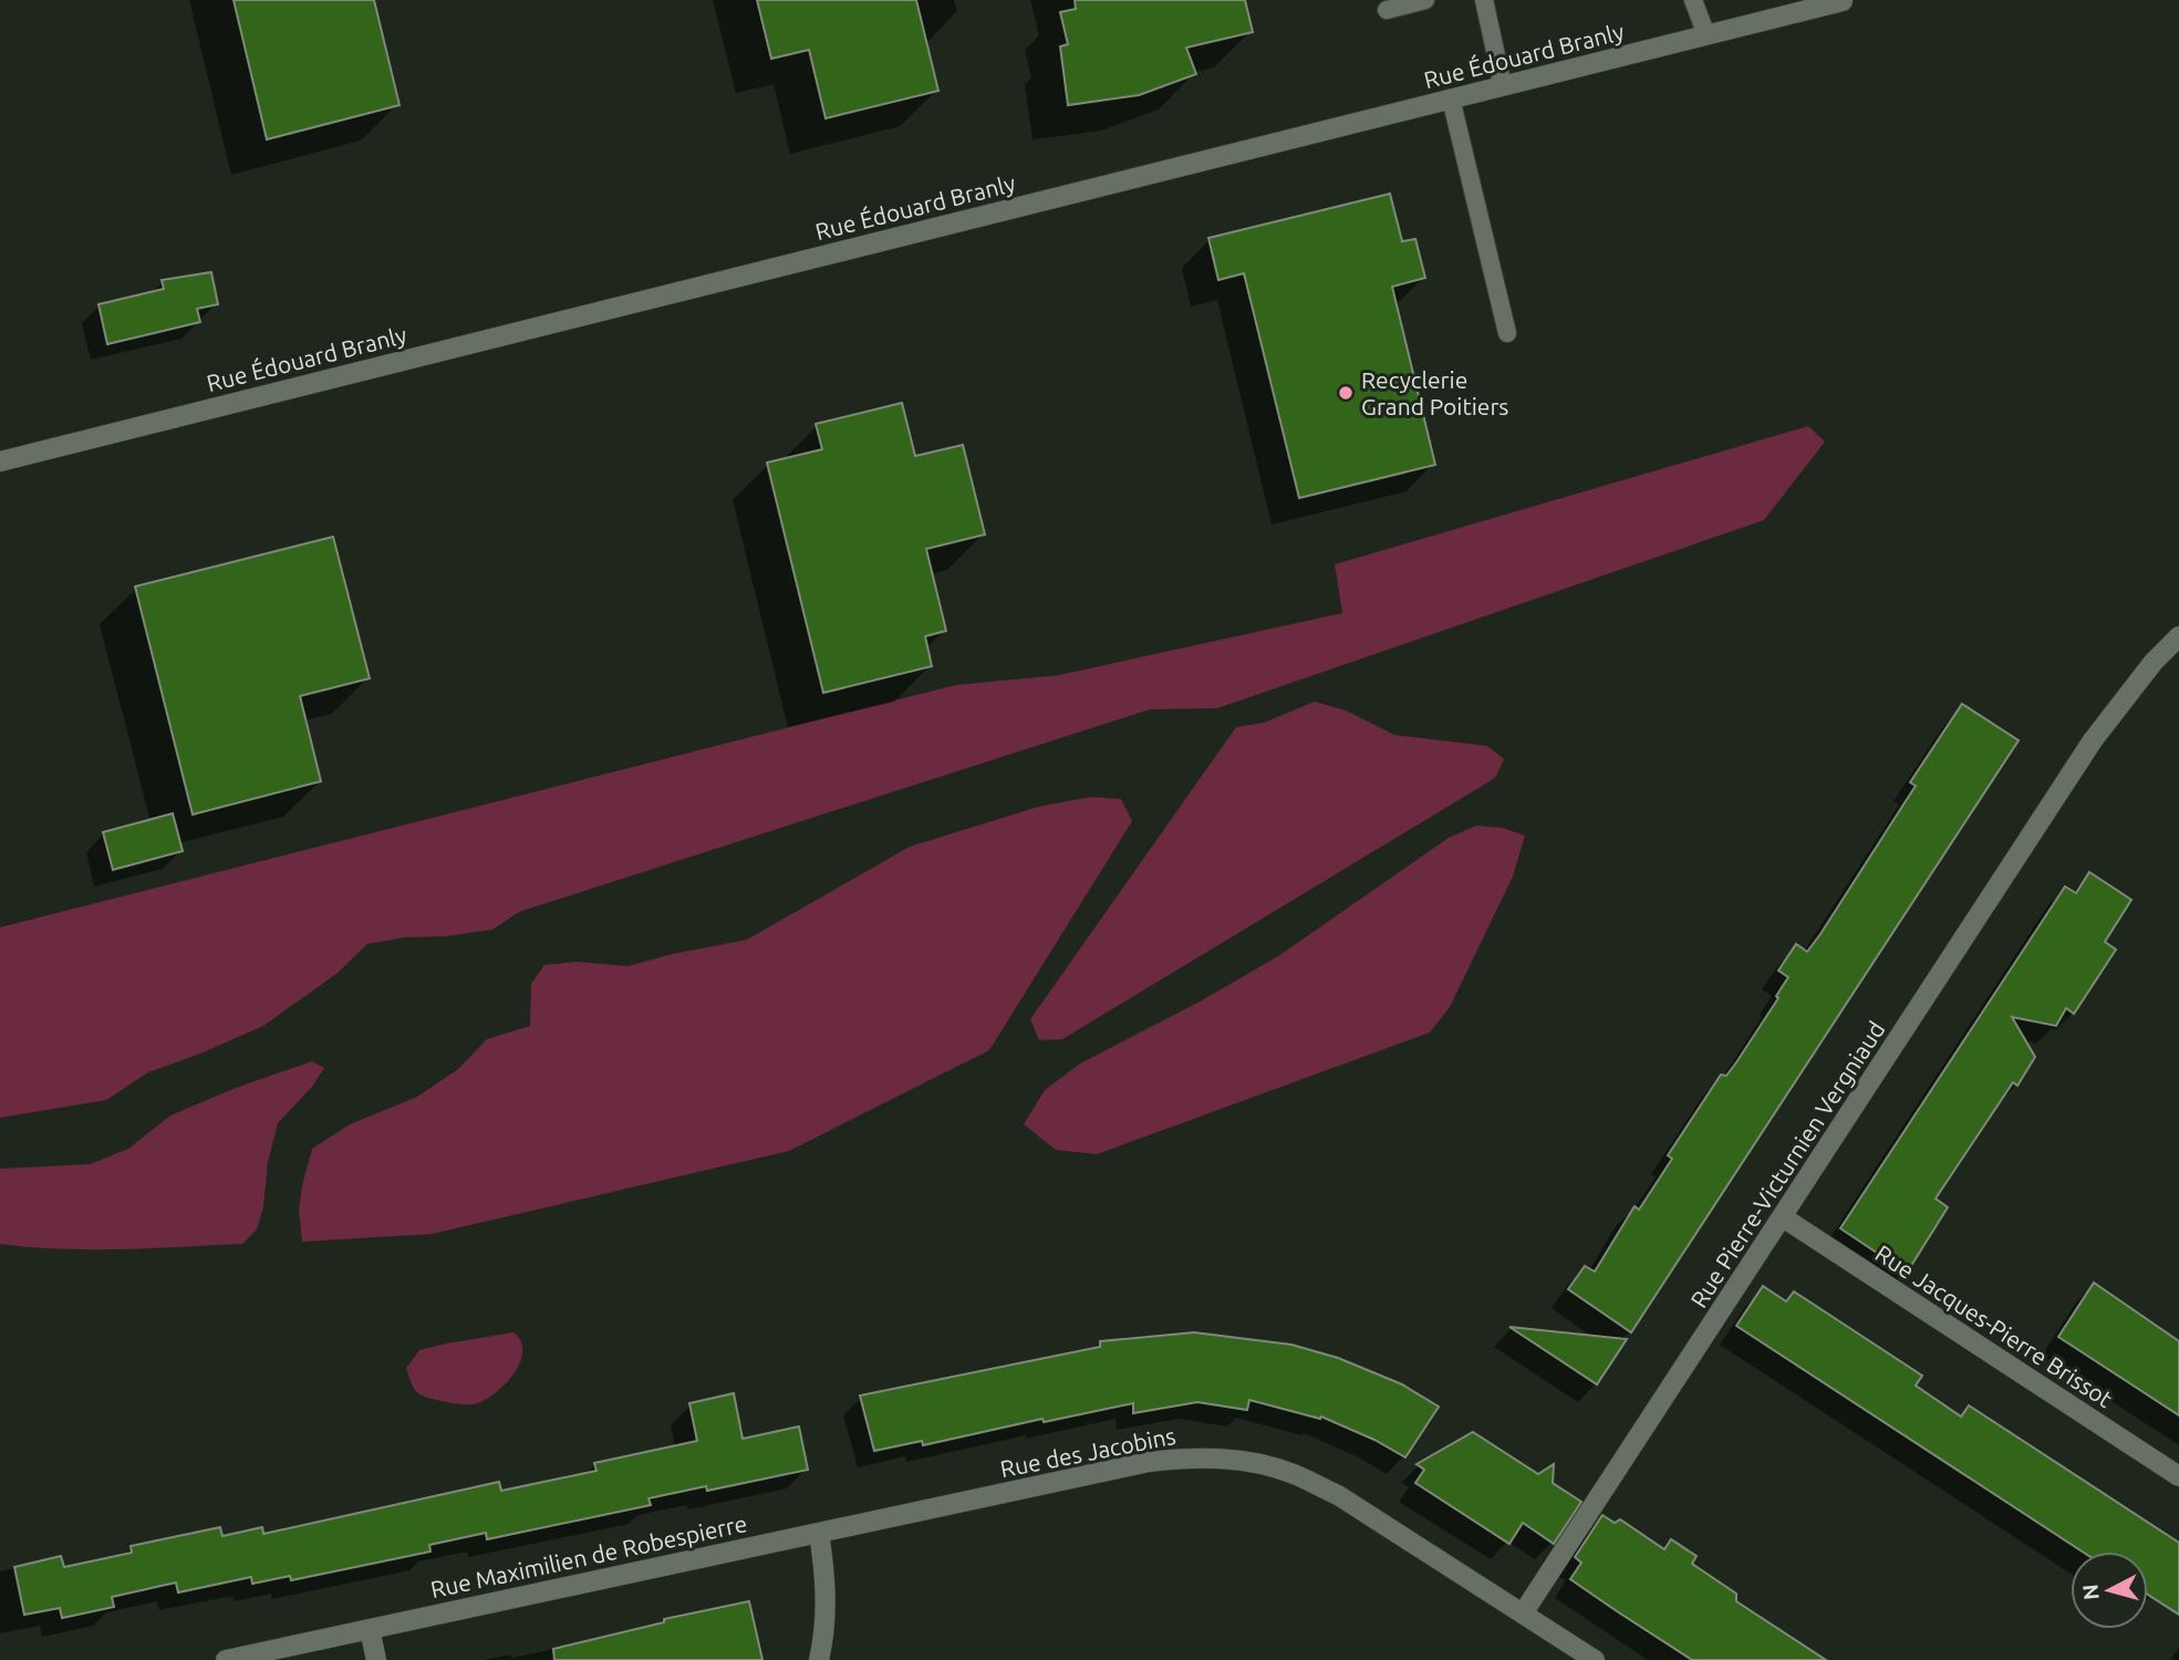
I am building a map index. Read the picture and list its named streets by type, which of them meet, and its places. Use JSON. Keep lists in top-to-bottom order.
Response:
{
  "streets": {
    "street": [
      "Rue Édouard Branly",
      "Rue Pierre-Victurnien Vergniaud",
      "Rue Jacques-Pierre Brissot",
      "Rue des Jacobins",
      "Rue Maximilien de Robespierre"
    ]
  },
  "crossings": [
    ["Rue Pierre-Victurnien Vergniaud", "Rue Jacques-Pierre Brissot"],
    ["Rue Pierre-Victurnien Vergniaud", "Rue des Jacobins"],
    ["Rue des Jacobins", "Rue Maximilien de Robespierre"]
  ],
  "places": ["Recyclerie Grand Poitiers"],
  "north": "left"
}
